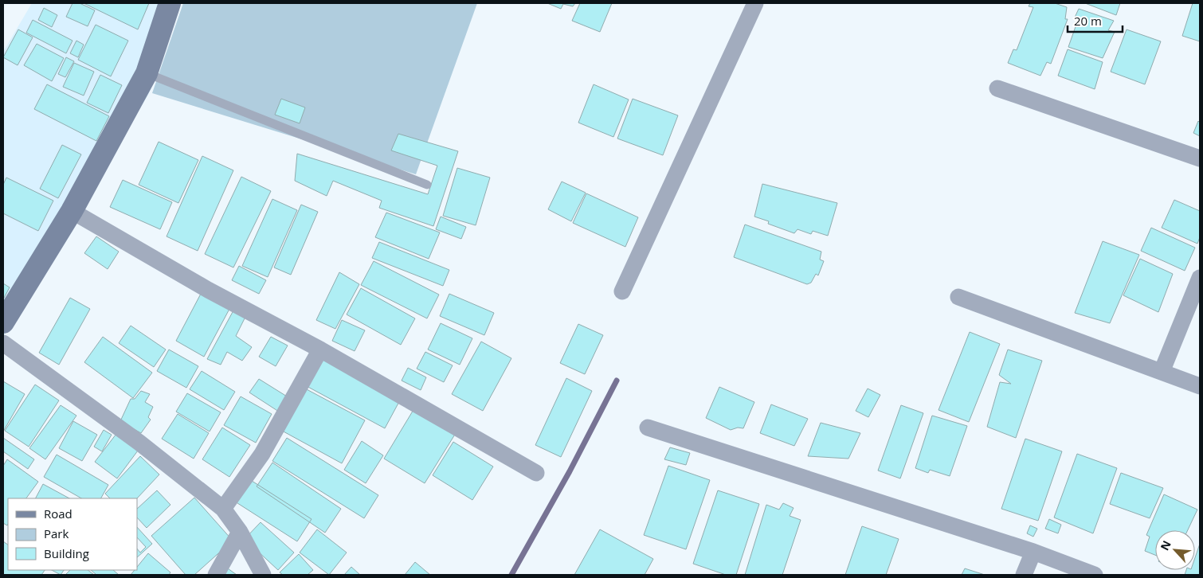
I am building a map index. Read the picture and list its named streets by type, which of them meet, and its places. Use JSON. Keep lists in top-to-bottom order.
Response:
{
  "legend": ["Road", "Park", "Building"],
  "scale_bar": "20 m",
  "north": "top left"
}
